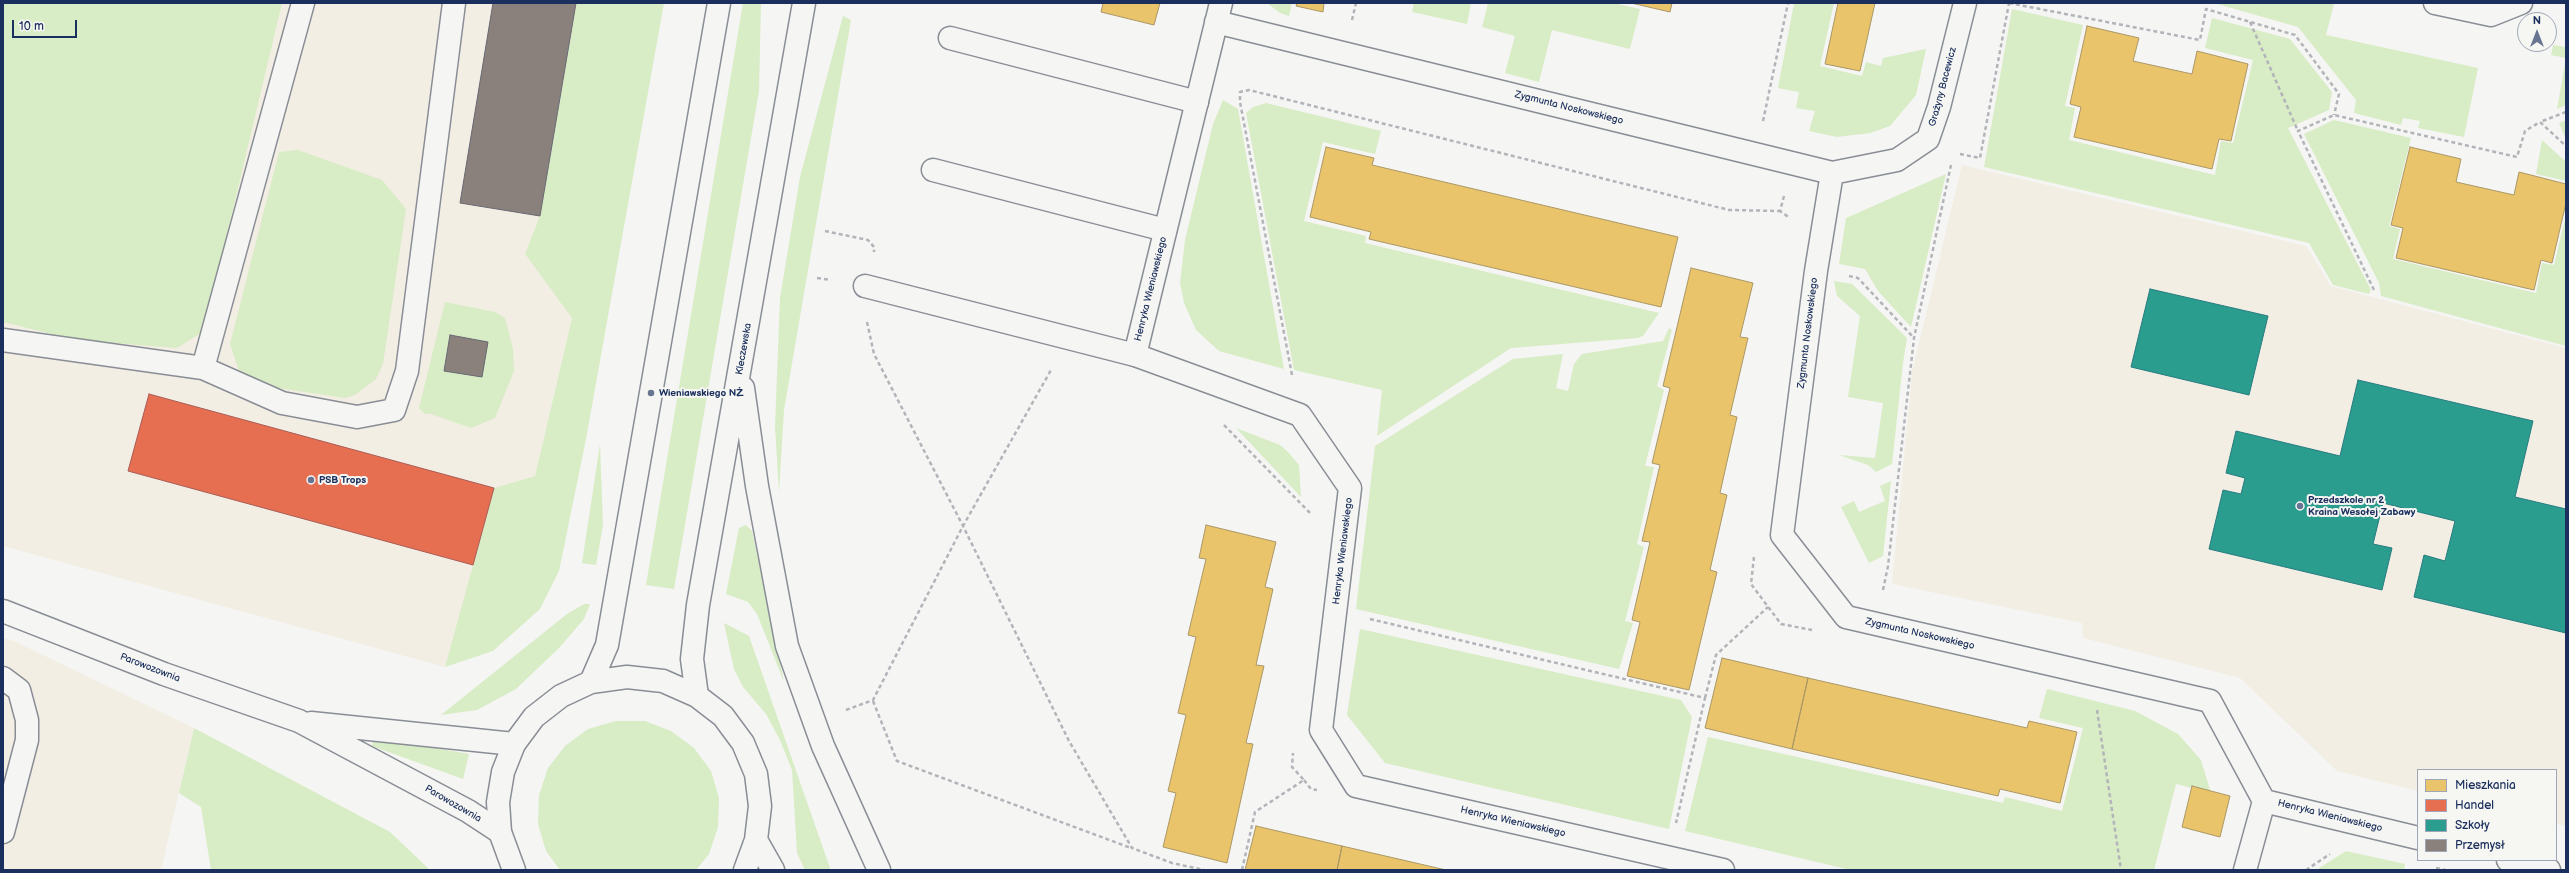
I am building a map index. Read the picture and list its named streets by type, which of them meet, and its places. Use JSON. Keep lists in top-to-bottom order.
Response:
{
  "streets": {
    "street": [
      "Grażyny Bacewicz",
      "Zygmunta Noskowskiego",
      "Henryka Wieniawskiego",
      "Kleczewska",
      "Parowozownia"
    ]
  },
  "crossings": [
    ["Grażyny Bacewicz", "Zygmunta Noskowskiego"],
    ["Zygmunta Noskowskiego", "Henryka Wieniawskiego"]
  ],
  "places": ["Wieniawskiego NŻ", "PSB Trops", "Przedszkole nr 2 Kraina Wesołej Zabawy"],
  "legend": [
    "Mieszkania",
    "Handel",
    "Szkoły",
    "Przemysł"
  ],
  "scale_bar": "10 m",
  "north": "top"
}
